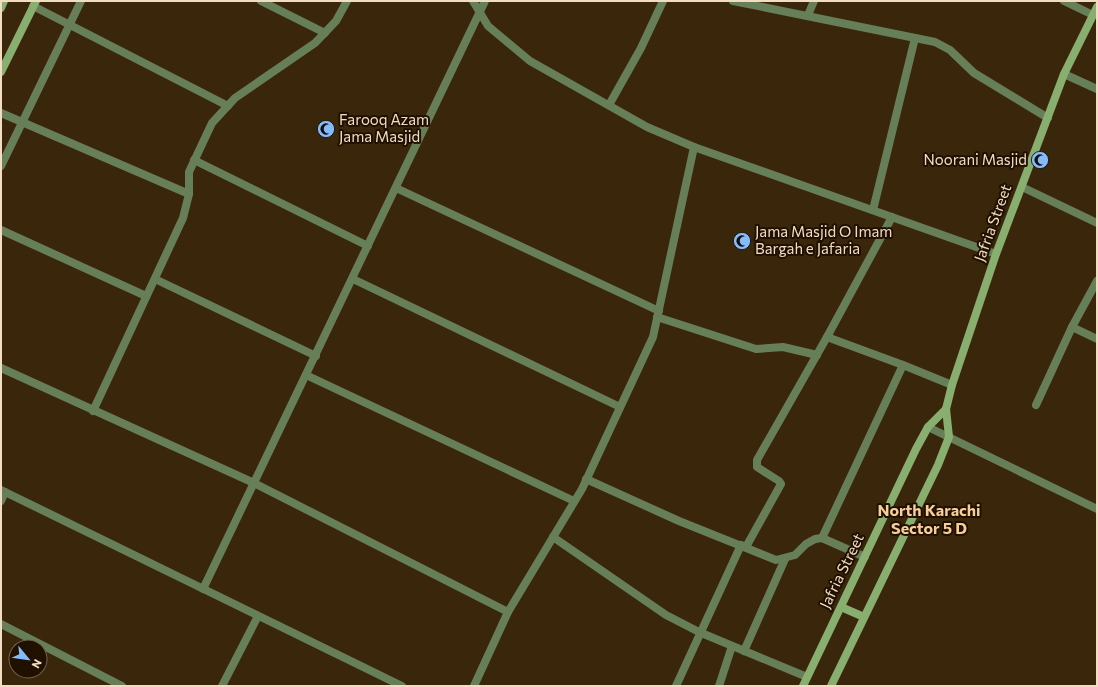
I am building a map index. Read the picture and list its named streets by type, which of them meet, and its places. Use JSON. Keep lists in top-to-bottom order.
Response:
{
  "streets": {
    "street": ["Jafria Street"]
  },
  "districts": ["North Karachi Sector 5 D"],
  "places": {
    "mosque": ["Farooq Azam Jama Masjid", "Noorani Masjid", "Jama Masjid O Imam Bargah e Jafaria"]
  },
  "north": "bottom right"
}
